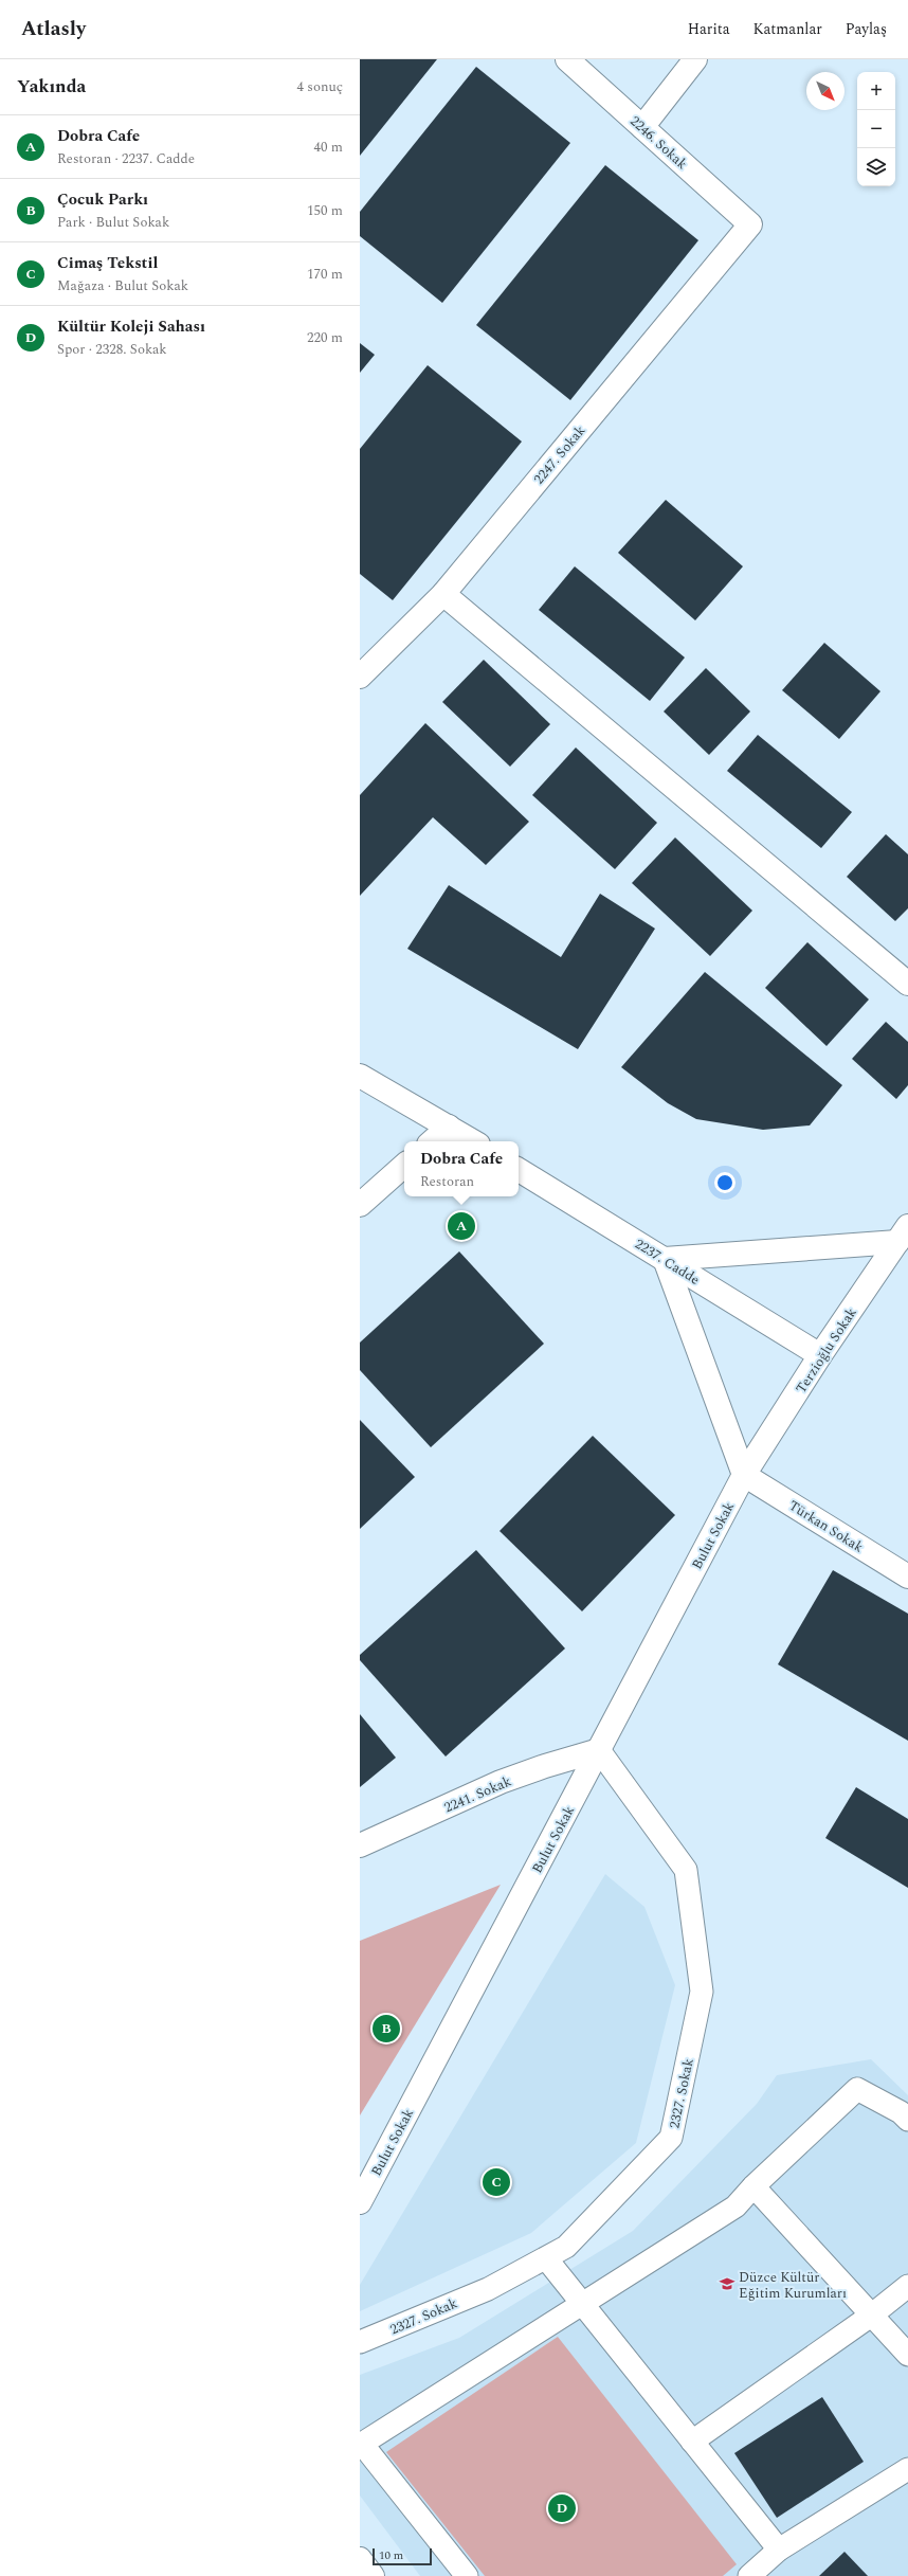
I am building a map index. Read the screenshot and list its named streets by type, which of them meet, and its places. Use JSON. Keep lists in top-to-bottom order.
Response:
{
  "streets": {
    "street": [
      "2246. Sokak",
      "2247. Sokak",
      "2237. Cadde",
      "Terzioğlu Sokak",
      "Türkan Sokak",
      "Bulut Sokak",
      "2241. Sokak"
    ],
    "lane": ["2327. Sokak"]
  },
  "crossings": [
    ["2246. Sokak", "2247. Sokak"],
    ["2237. Cadde", "Terzioğlu Sokak"],
    ["Terzioğlu Sokak", "Türkan Sokak"],
    ["Terzioğlu Sokak", "Bulut Sokak"],
    ["Türkan Sokak", "Bulut Sokak"],
    ["Bulut Sokak", "2241. Sokak"],
    ["Bulut Sokak", "2327. Sokak"],
    ["2241. Sokak", "2327. Sokak"]
  ],
  "places": {
    "school or university": ["Düzce Kültür Eğitim Kurumları"]
  },
  "scale_bar": "10 m",
  "north": "bottom right",
  "page": {
    "header": "Atlasly",
    "nav": ["Harita", "Katmanlar", "Paylaş"],
    "heading": ["Yakında", "4 sonuç"],
    "map_buttons": ["+", "−"],
    "list": [
      {
        "mark": "A",
        "name": "Dobra Cafe",
        "note": "Restoran · 2237. Cadde",
        "value": "40 m"
      },
      {
        "mark": "B",
        "name": "Çocuk Parkı",
        "note": "Park · Bulut Sokak",
        "value": "150 m"
      },
      {
        "mark": "C",
        "name": "Cimaş Tekstil",
        "note": "Mağaza · Bulut Sokak",
        "value": "170 m"
      },
      {
        "mark": "D",
        "name": "Kültür Koleji Sahası",
        "note": "Spor · 2328. Sokak",
        "value": "220 m"
      }
    ],
    "popup": ["Dobra Cafe", "Restoran"],
    "pins": [
      "A",
      "B",
      "C",
      "D"
    ],
    "scale": "10 m"
  }
}
